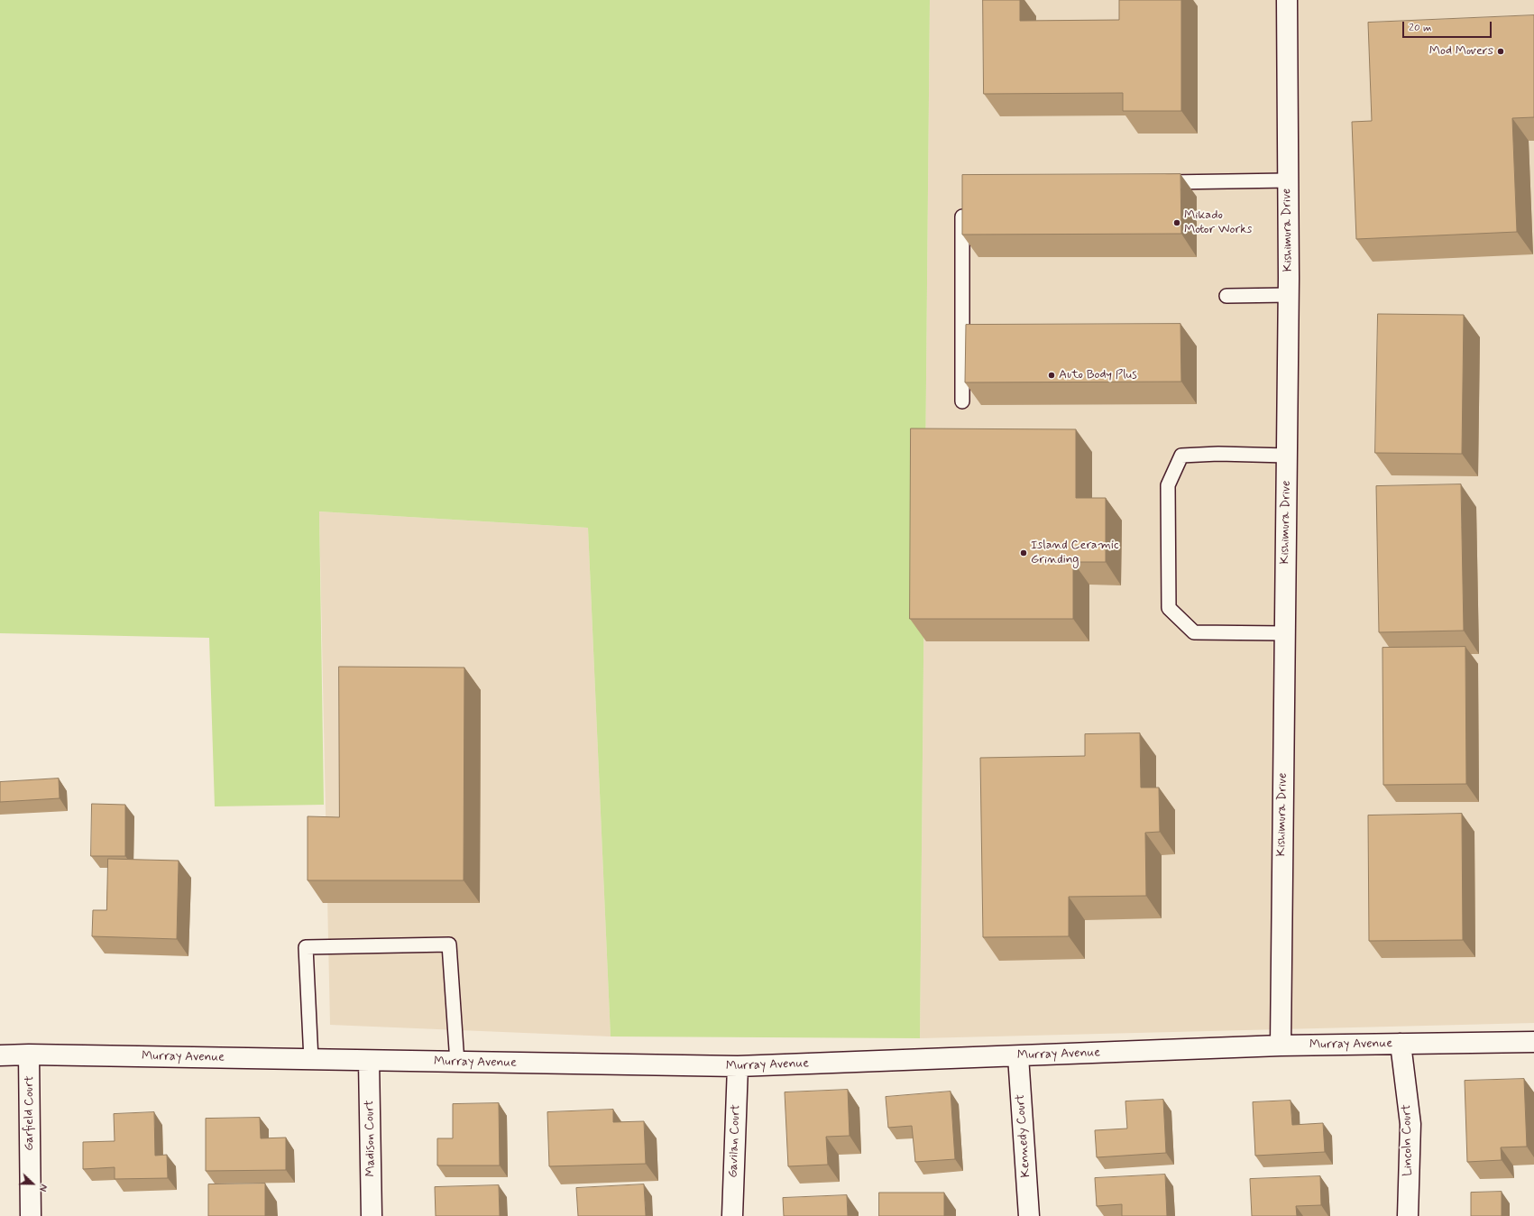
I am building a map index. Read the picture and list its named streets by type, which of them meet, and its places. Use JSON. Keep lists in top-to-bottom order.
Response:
{
  "streets": {
    "street": [
      "Kishimura Drive",
      "Murray Avenue",
      "Garfield Court",
      "Kennedy Court",
      "Madison Court",
      "Lincoln Court",
      "Gavilan Court"
    ]
  },
  "crossings": [
    ["Kishimura Drive", "Murray Avenue"],
    ["Murray Avenue", "Garfield Court"],
    ["Murray Avenue", "Kennedy Court"],
    ["Murray Avenue", "Madison Court"],
    ["Murray Avenue", "Lincoln Court"],
    ["Murray Avenue", "Gavilan Court"]
  ],
  "places": [
    "Mod Movers",
    "Mikado Motor Works",
    "Auto Body Plus",
    "Island Ceramic Grinding"
  ],
  "scale_bar": "20 m",
  "north": "right"
}
